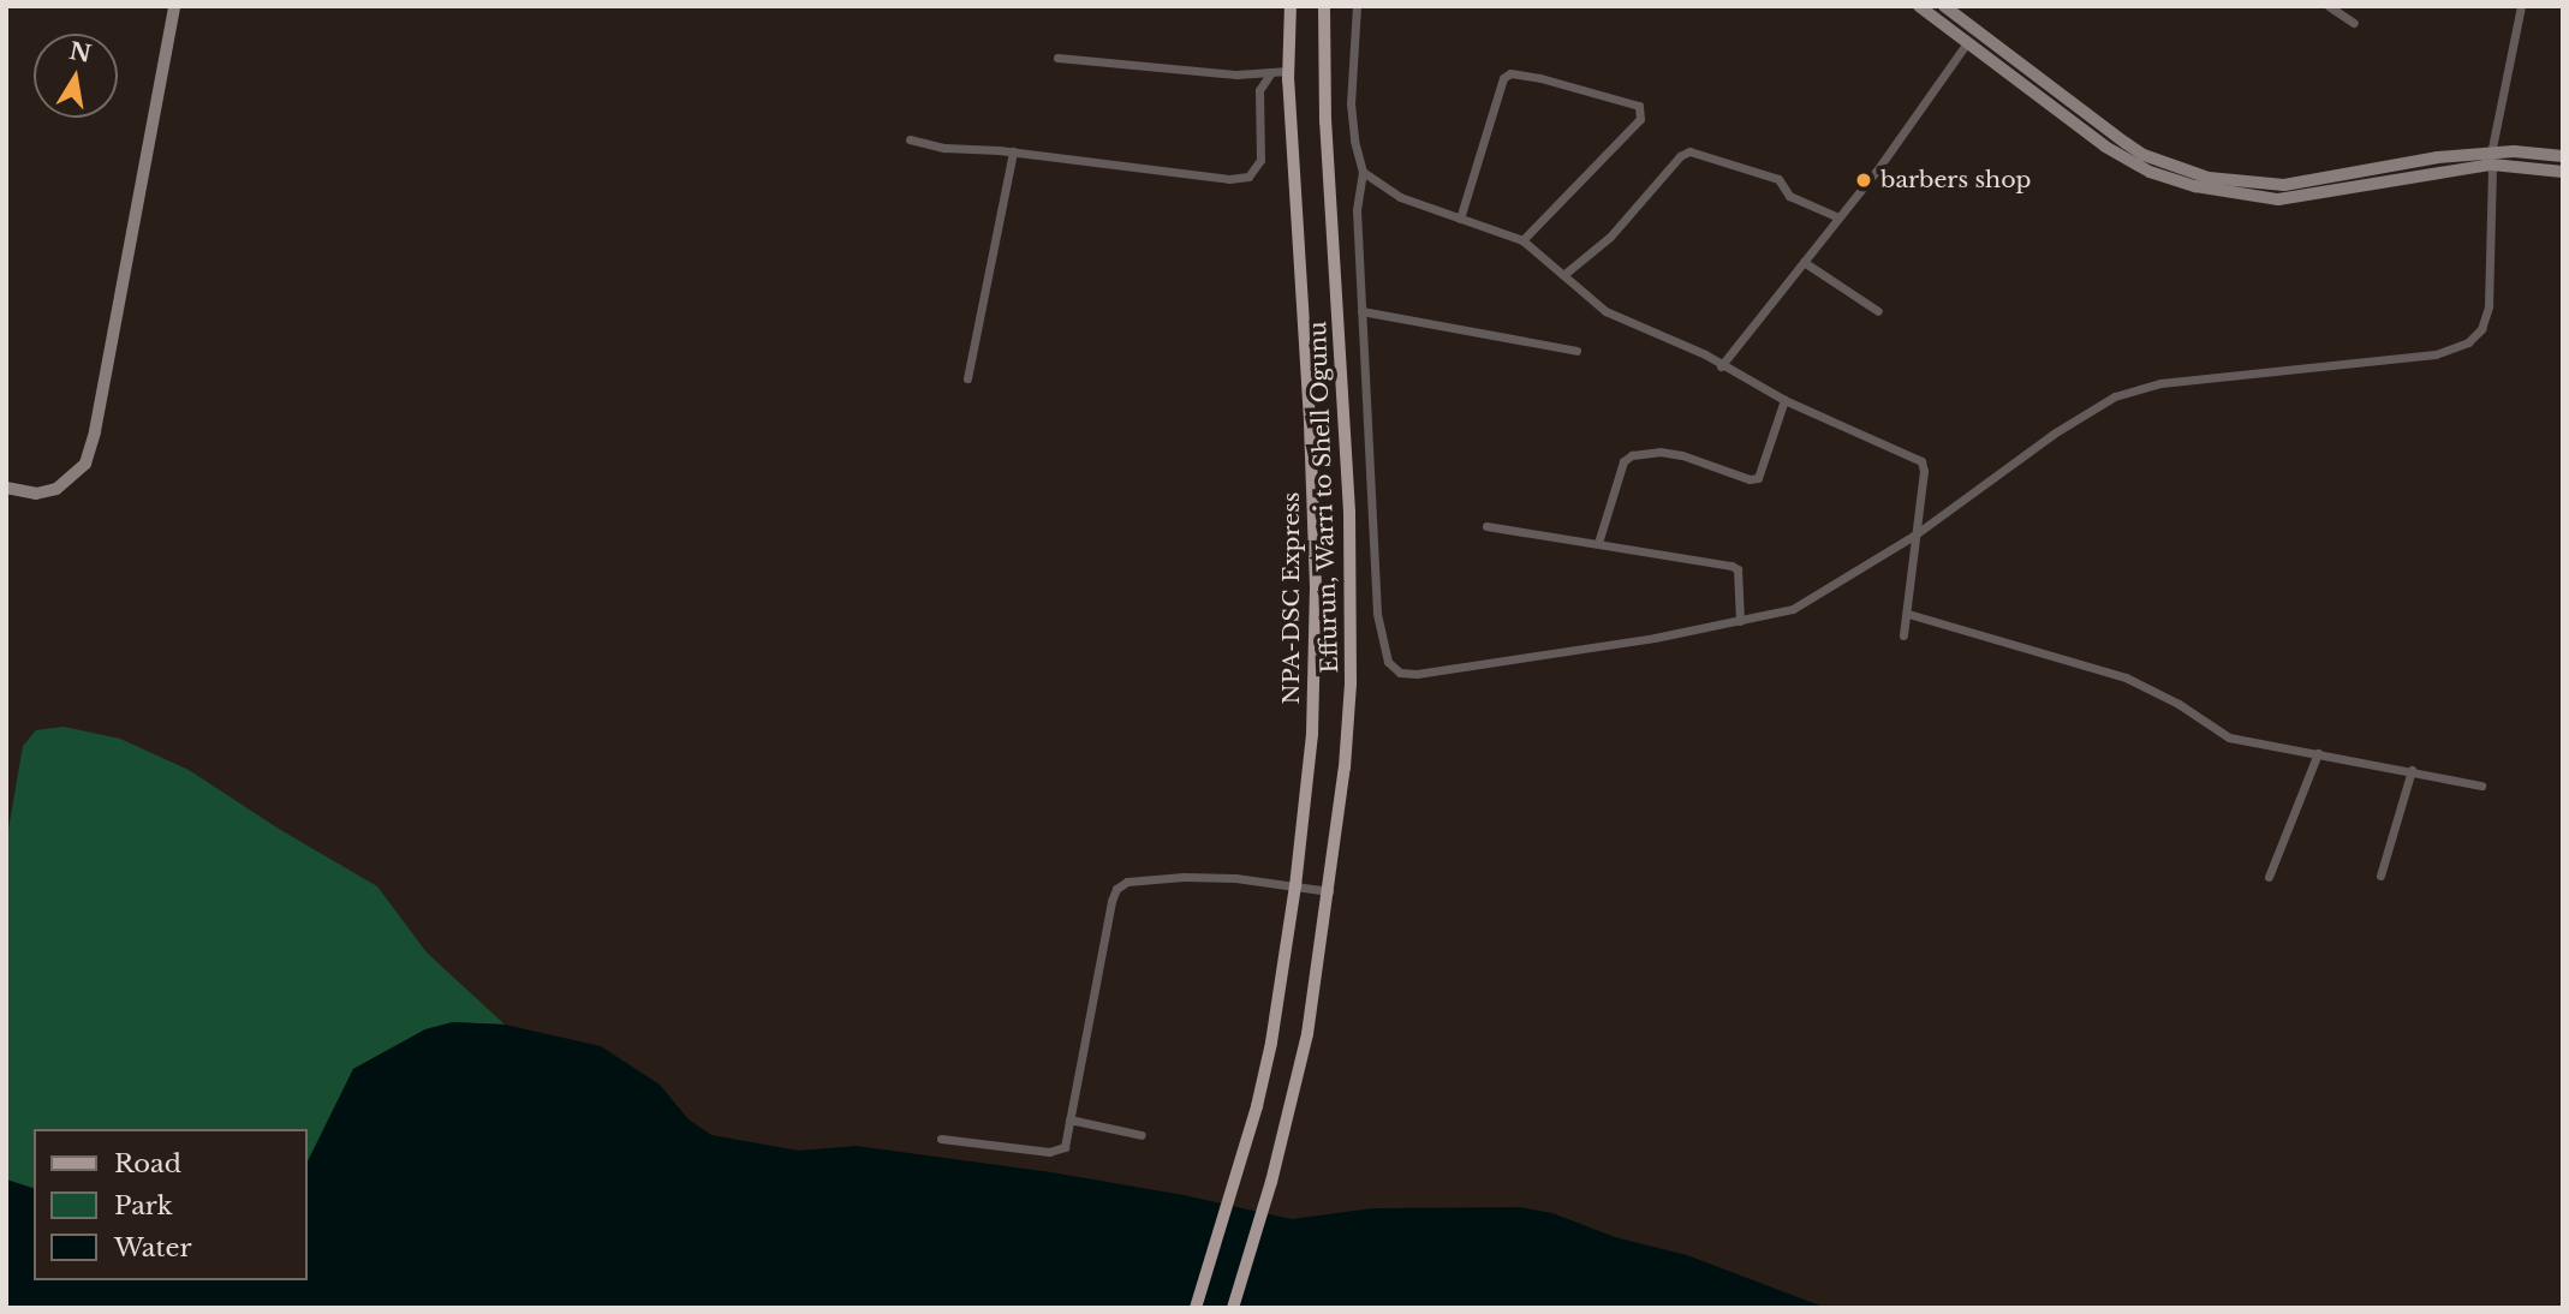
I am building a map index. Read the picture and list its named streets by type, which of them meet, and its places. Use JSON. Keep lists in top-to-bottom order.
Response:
{
  "streets": {
    "main road": ["Effurun, Warri to Shell Ogunu", "NPA-DSC Express"]
  },
  "places": ["barbers shop"],
  "legend": ["Road", "Park", "Water"],
  "north": "top"
}
